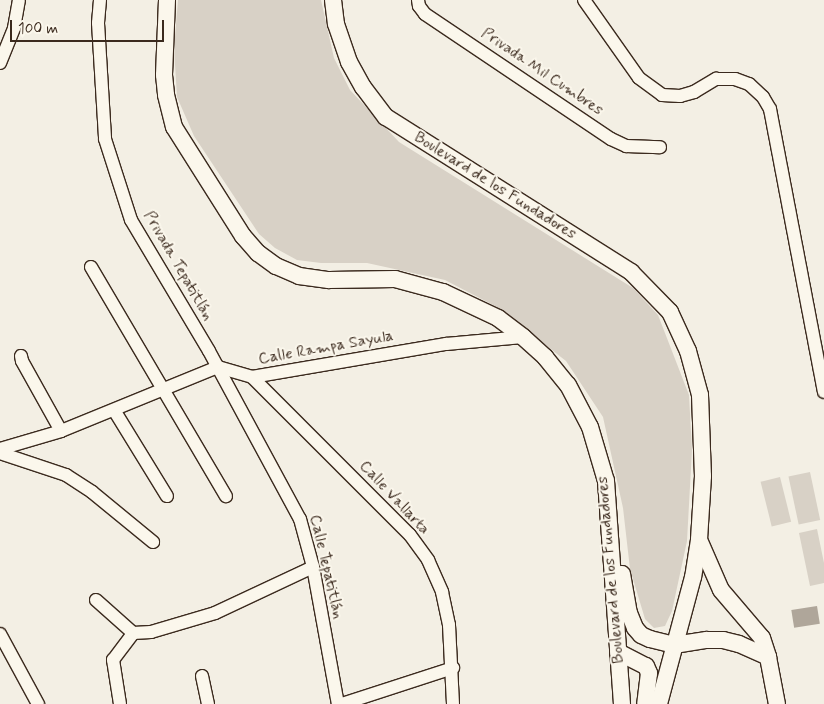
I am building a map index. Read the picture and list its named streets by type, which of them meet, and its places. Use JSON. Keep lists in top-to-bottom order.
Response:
{
  "streets": {
    "main road": ["Boulevard de los Fundadores"],
    "street": [
      "Privada Mil Cumbres",
      "Privada Tepatitlán",
      "Calle Rampa Sayula",
      "Calle Vallarta",
      "Calle Tepatitlán"
    ]
  },
  "crossings": [
    ["Boulevard de los Fundadores", "Calle Rampa Sayula"],
    ["Privada Tepatitlán", "Calle Rampa Sayula"],
    ["Privada Tepatitlán", "Calle Tepatitlán"],
    ["Calle Rampa Sayula", "Calle Vallarta"],
    ["Calle Rampa Sayula", "Calle Tepatitlán"]
  ],
  "scale_bar": "100 m"
}
